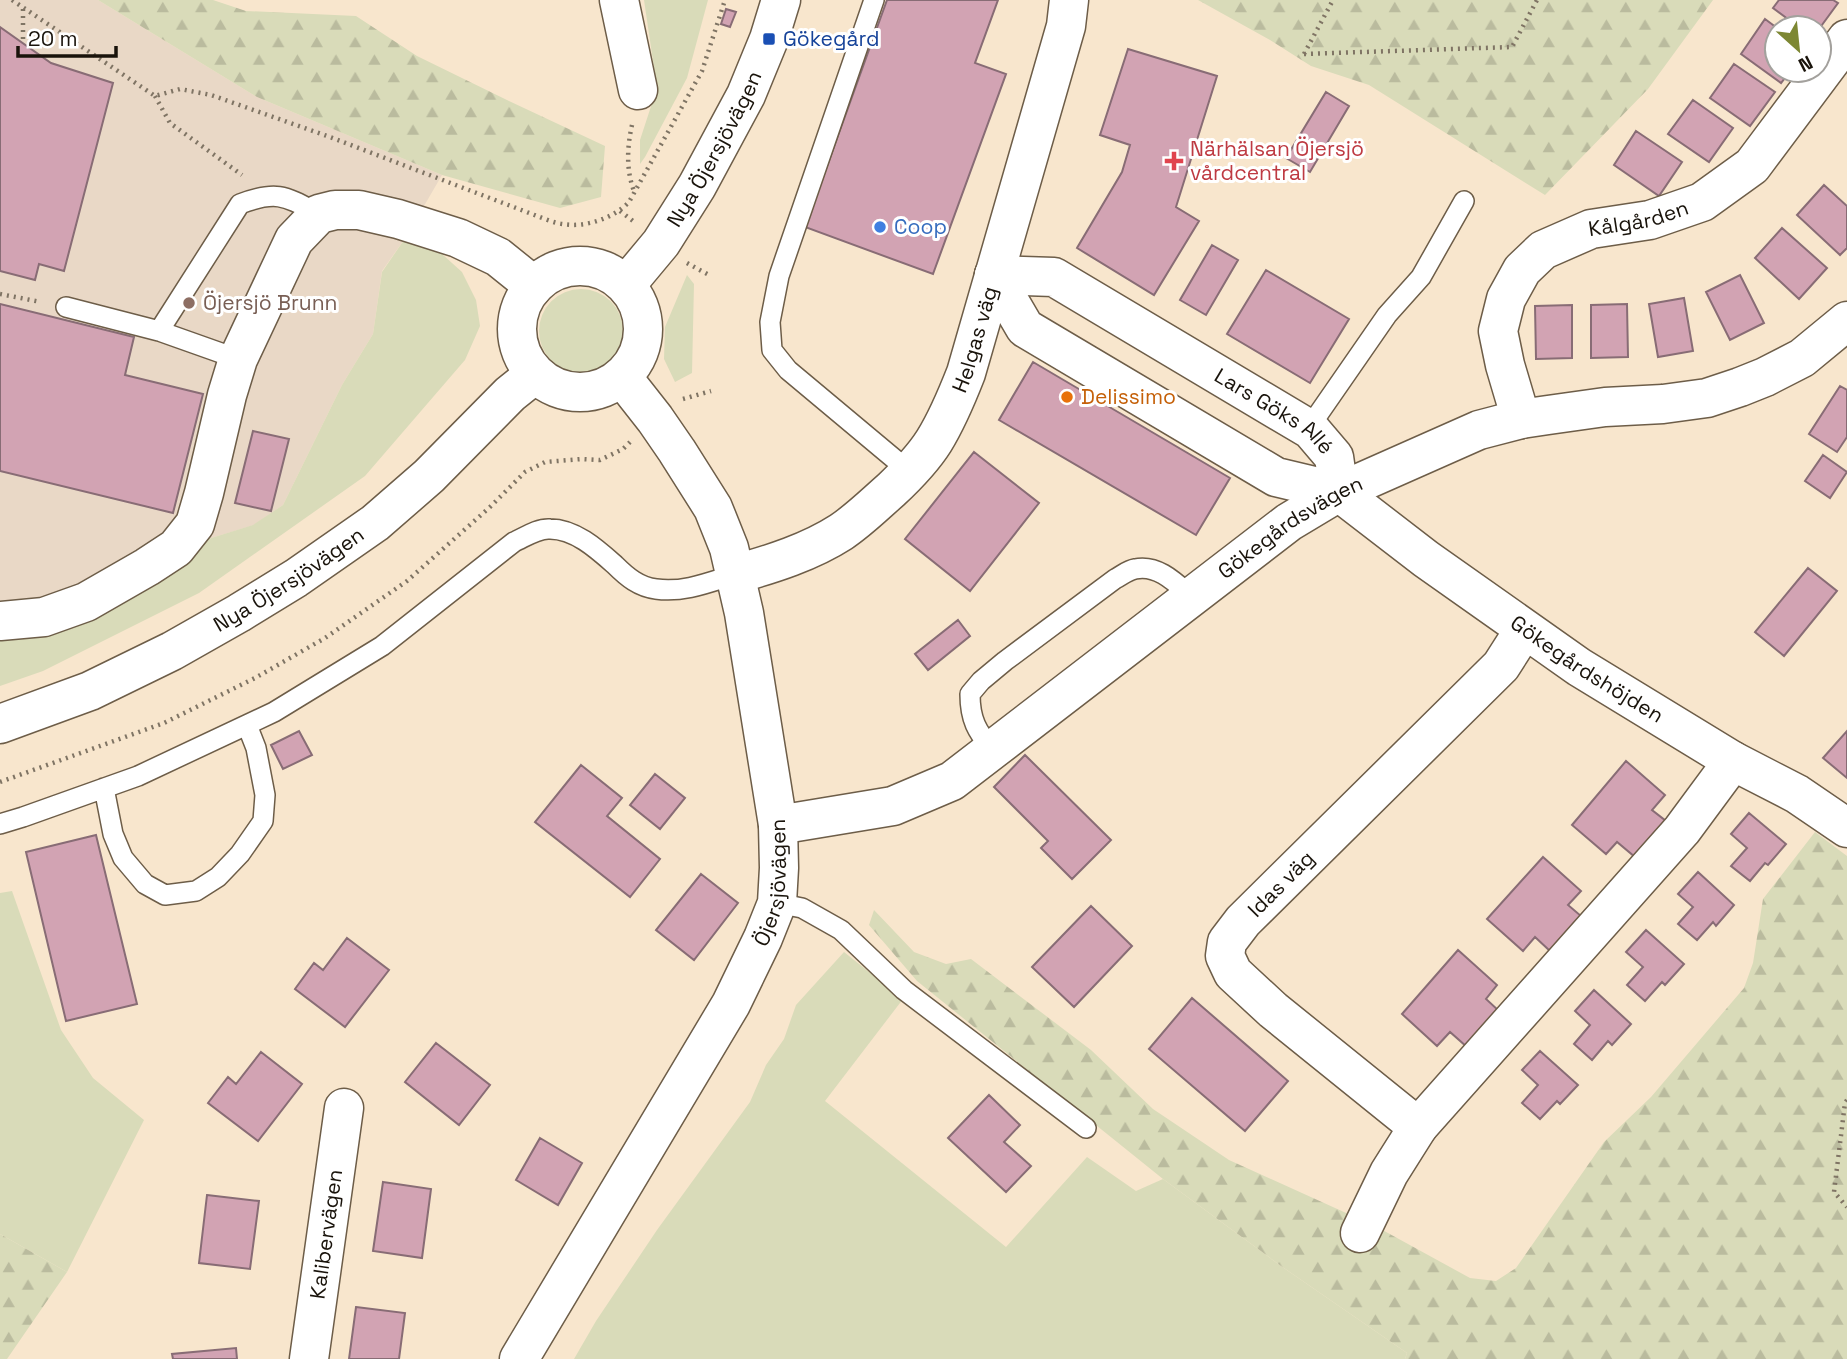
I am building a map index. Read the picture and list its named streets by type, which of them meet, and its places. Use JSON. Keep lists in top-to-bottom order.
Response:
{
  "streets": {
    "street": [
      "Nya Öjersjövägen",
      "Kålgården",
      "Helgas väg",
      "Lars Göks Allé",
      "Gökegårdsvägen",
      "Gökegårdshöjden",
      "Öjersjövägen",
      "Idas väg",
      "Kalibervägen"
    ]
  },
  "crossings": [
    ["Nya Öjersjövägen", "Öjersjövägen"],
    ["Kålgården", "Gökegårdsvägen"],
    ["Helgas väg", "Lars Göks Allé"],
    ["Helgas väg", "Öjersjövägen"],
    ["Lars Göks Allé", "Gökegårdsvägen"],
    ["Lars Göks Allé", "Gökegårdshöjden"],
    ["Gökegårdsvägen", "Gökegårdshöjden"],
    ["Gökegårdsvägen", "Öjersjövägen"],
    ["Gökegårdshöjden", "Idas väg"]
  ],
  "places": {
    "transit": ["Gökegård"],
    "health": ["Närhälsan Öjersjö vårdcentral"],
    "other": ["Coop", "Öjersjö Brunn", "Delissimo"]
  },
  "scale_bar": "20 m",
  "north": "bottom right"
}
